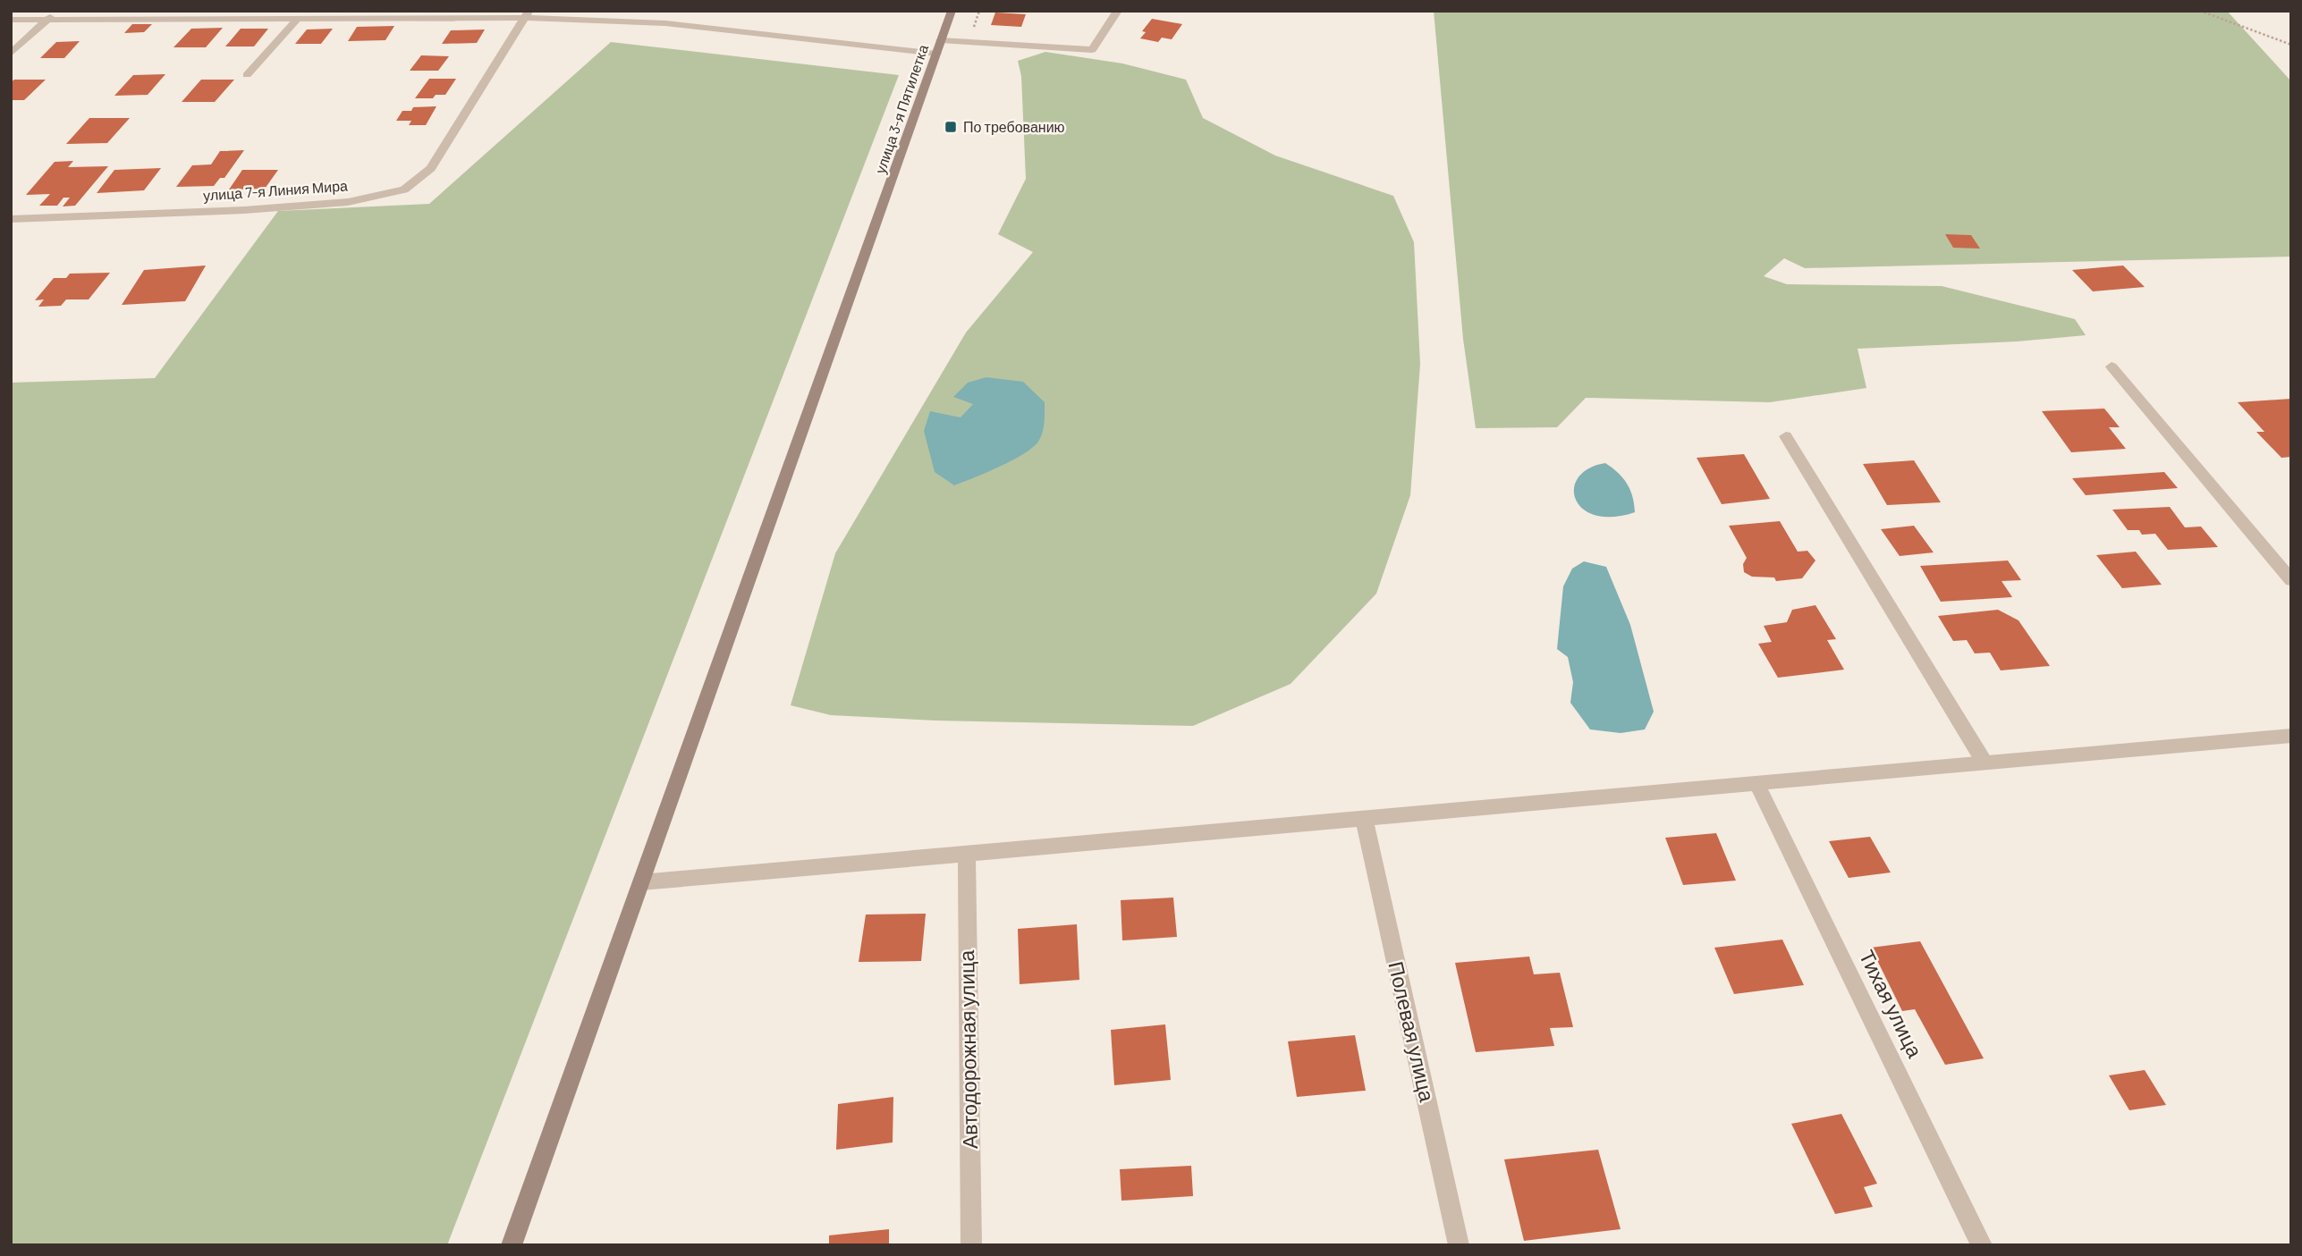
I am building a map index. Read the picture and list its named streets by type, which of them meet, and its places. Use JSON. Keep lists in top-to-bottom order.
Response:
{
  "streets": {
    "main road": ["улица 3-я Пятилетка"],
    "street": [
      "улица 7-я Линия Мира",
      "Тихая улица",
      "Полевая улица",
      "Автодорожная улица"
    ]
  },
  "places": {
    "transit": ["По требованию"]
  }
}
